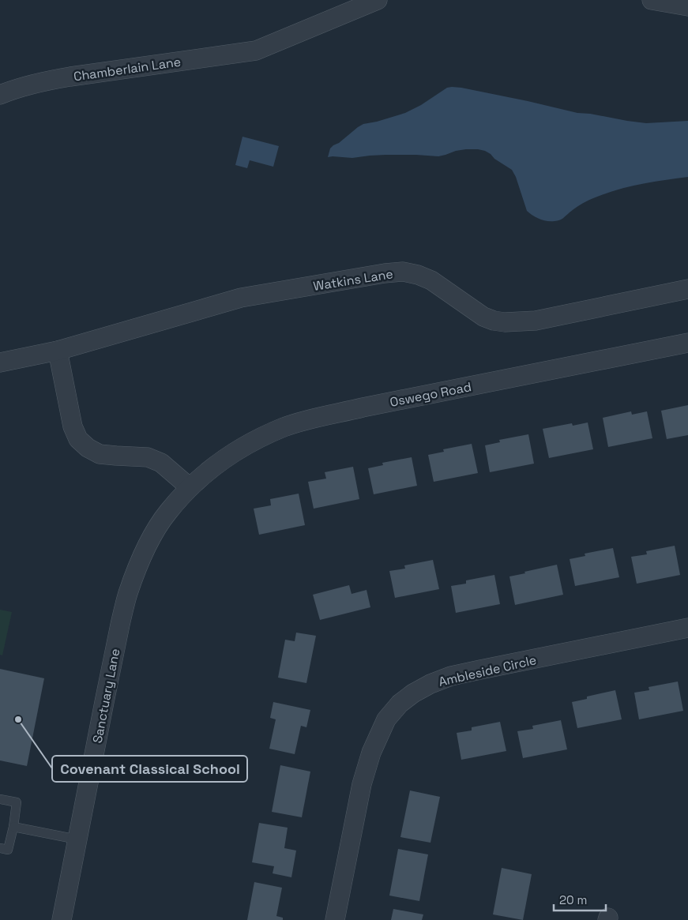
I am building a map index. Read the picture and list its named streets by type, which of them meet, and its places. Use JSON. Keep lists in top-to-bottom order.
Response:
{
  "streets": {
    "street": [
      "Chamberlain Lane",
      "Watkins Lane",
      "Oswego Road",
      "Ambleside Circle",
      "Sanctuary Lane"
    ]
  },
  "crossings": [
    ["Oswego Road", "Sanctuary Lane"]
  ],
  "places": ["Covenant Classical School"],
  "scale_bar": "20 m"
}
